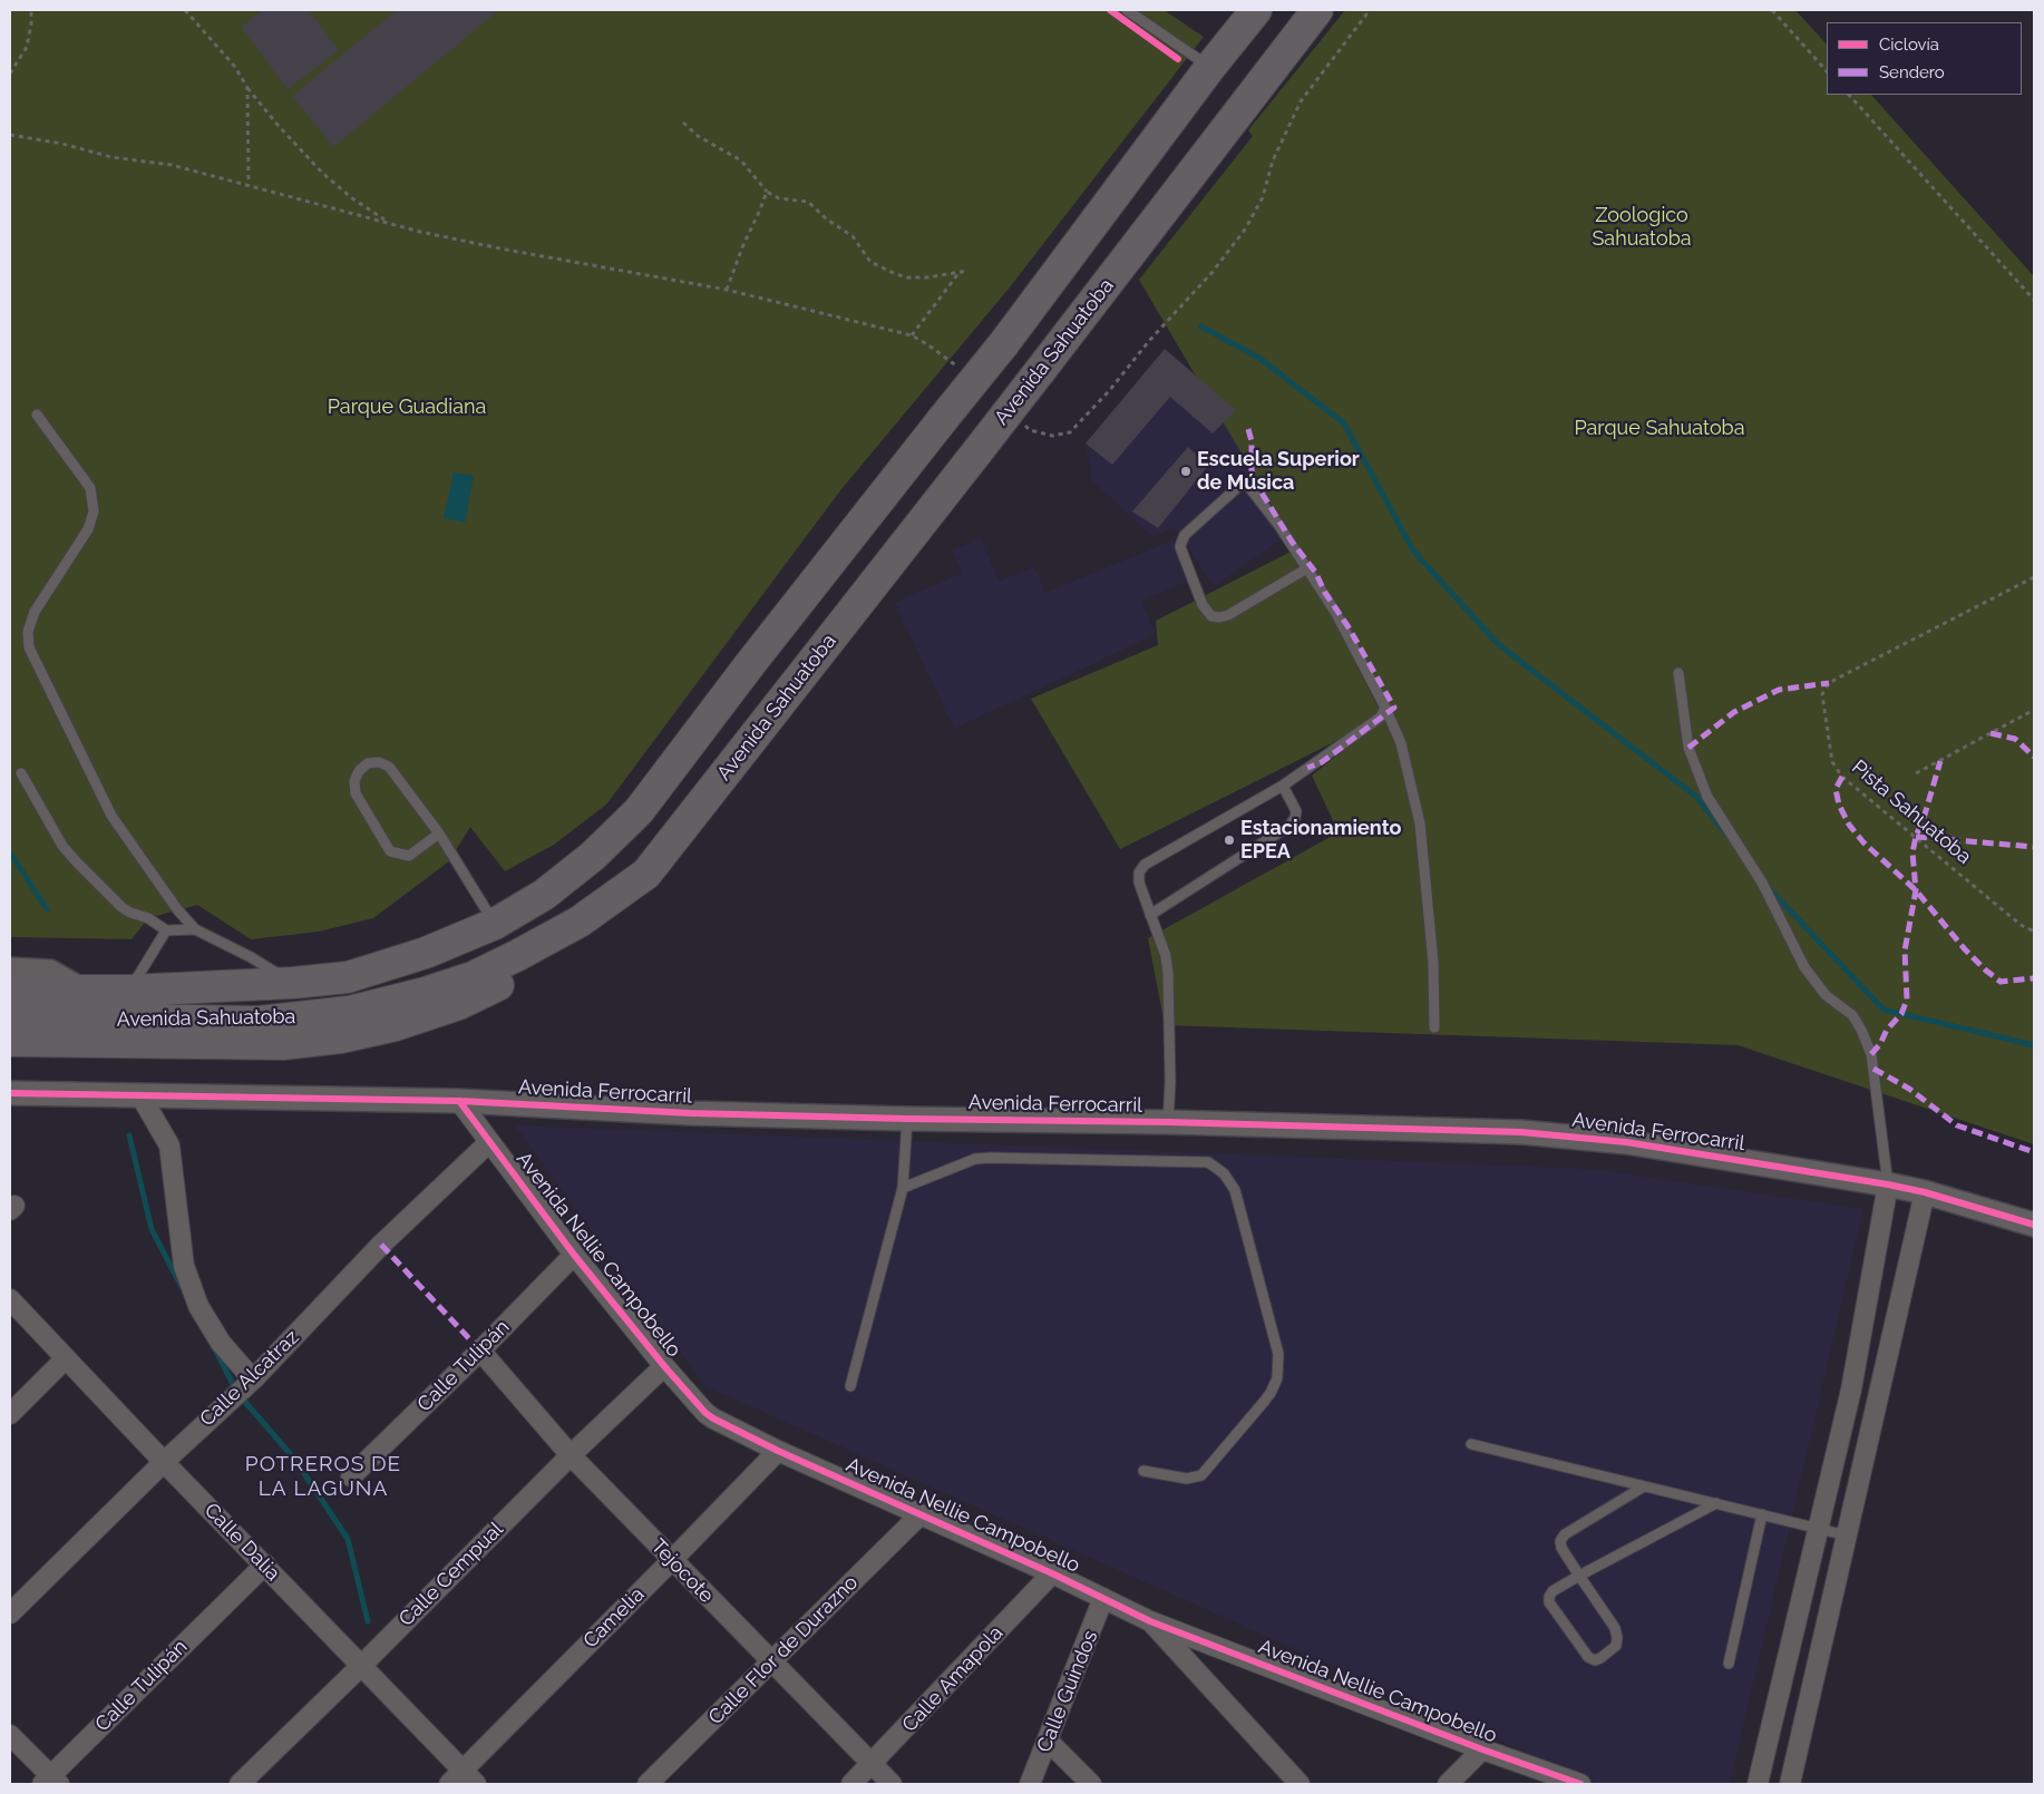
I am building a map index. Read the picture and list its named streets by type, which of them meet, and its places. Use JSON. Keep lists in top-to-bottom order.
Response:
{
  "streets": {
    "main road": ["Avenida Sahuatoba"],
    "street": [
      "Avenida Ferrocarril",
      "Avenida Nellie Campobello",
      "Calle Tulipán",
      "Calle Alcatraz",
      "Calle Dalia",
      "Tejocote",
      "Calle Cempual",
      "Camelia",
      "Calle Flor de Durazno",
      "Calle Amapola",
      "Calle Guindos"
    ],
    "path": ["Pista Sahuatoba"]
  },
  "crossings": [
    ["Avenida Ferrocarril", "Avenida Nellie Campobello"],
    ["Avenida Nellie Campobello", "Calle Tulipán"],
    ["Avenida Nellie Campobello", "Calle Alcatraz"],
    ["Avenida Nellie Campobello", "Calle Cempual"],
    ["Avenida Nellie Campobello", "Camelia"],
    ["Avenida Nellie Campobello", "Calle Flor de Durazno"],
    ["Avenida Nellie Campobello", "Calle Amapola"],
    ["Avenida Nellie Campobello", "Calle Guindos"],
    ["Calle Tulipán", "Calle Dalia"],
    ["Calle Tulipán", "Tejocote"],
    ["Calle Alcatraz", "Calle Dalia"],
    ["Calle Dalia", "Calle Cempual"],
    ["Calle Dalia", "Camelia"],
    ["Tejocote", "Calle Cempual"],
    ["Tejocote", "Camelia"],
    ["Tejocote", "Calle Flor de Durazno"],
    ["Tejocote", "Calle Amapola"]
  ],
  "districts": ["POTREROS DE LA LAGUNA"],
  "parks": ["Zoologico Sahuatoba", "Parque Guadiana", "Parque Sahuatoba"],
  "places": ["Escuela Superior de Música", "Estacionamiento EPEA"],
  "legend": ["Ciclovía", "Sendero"]
}
